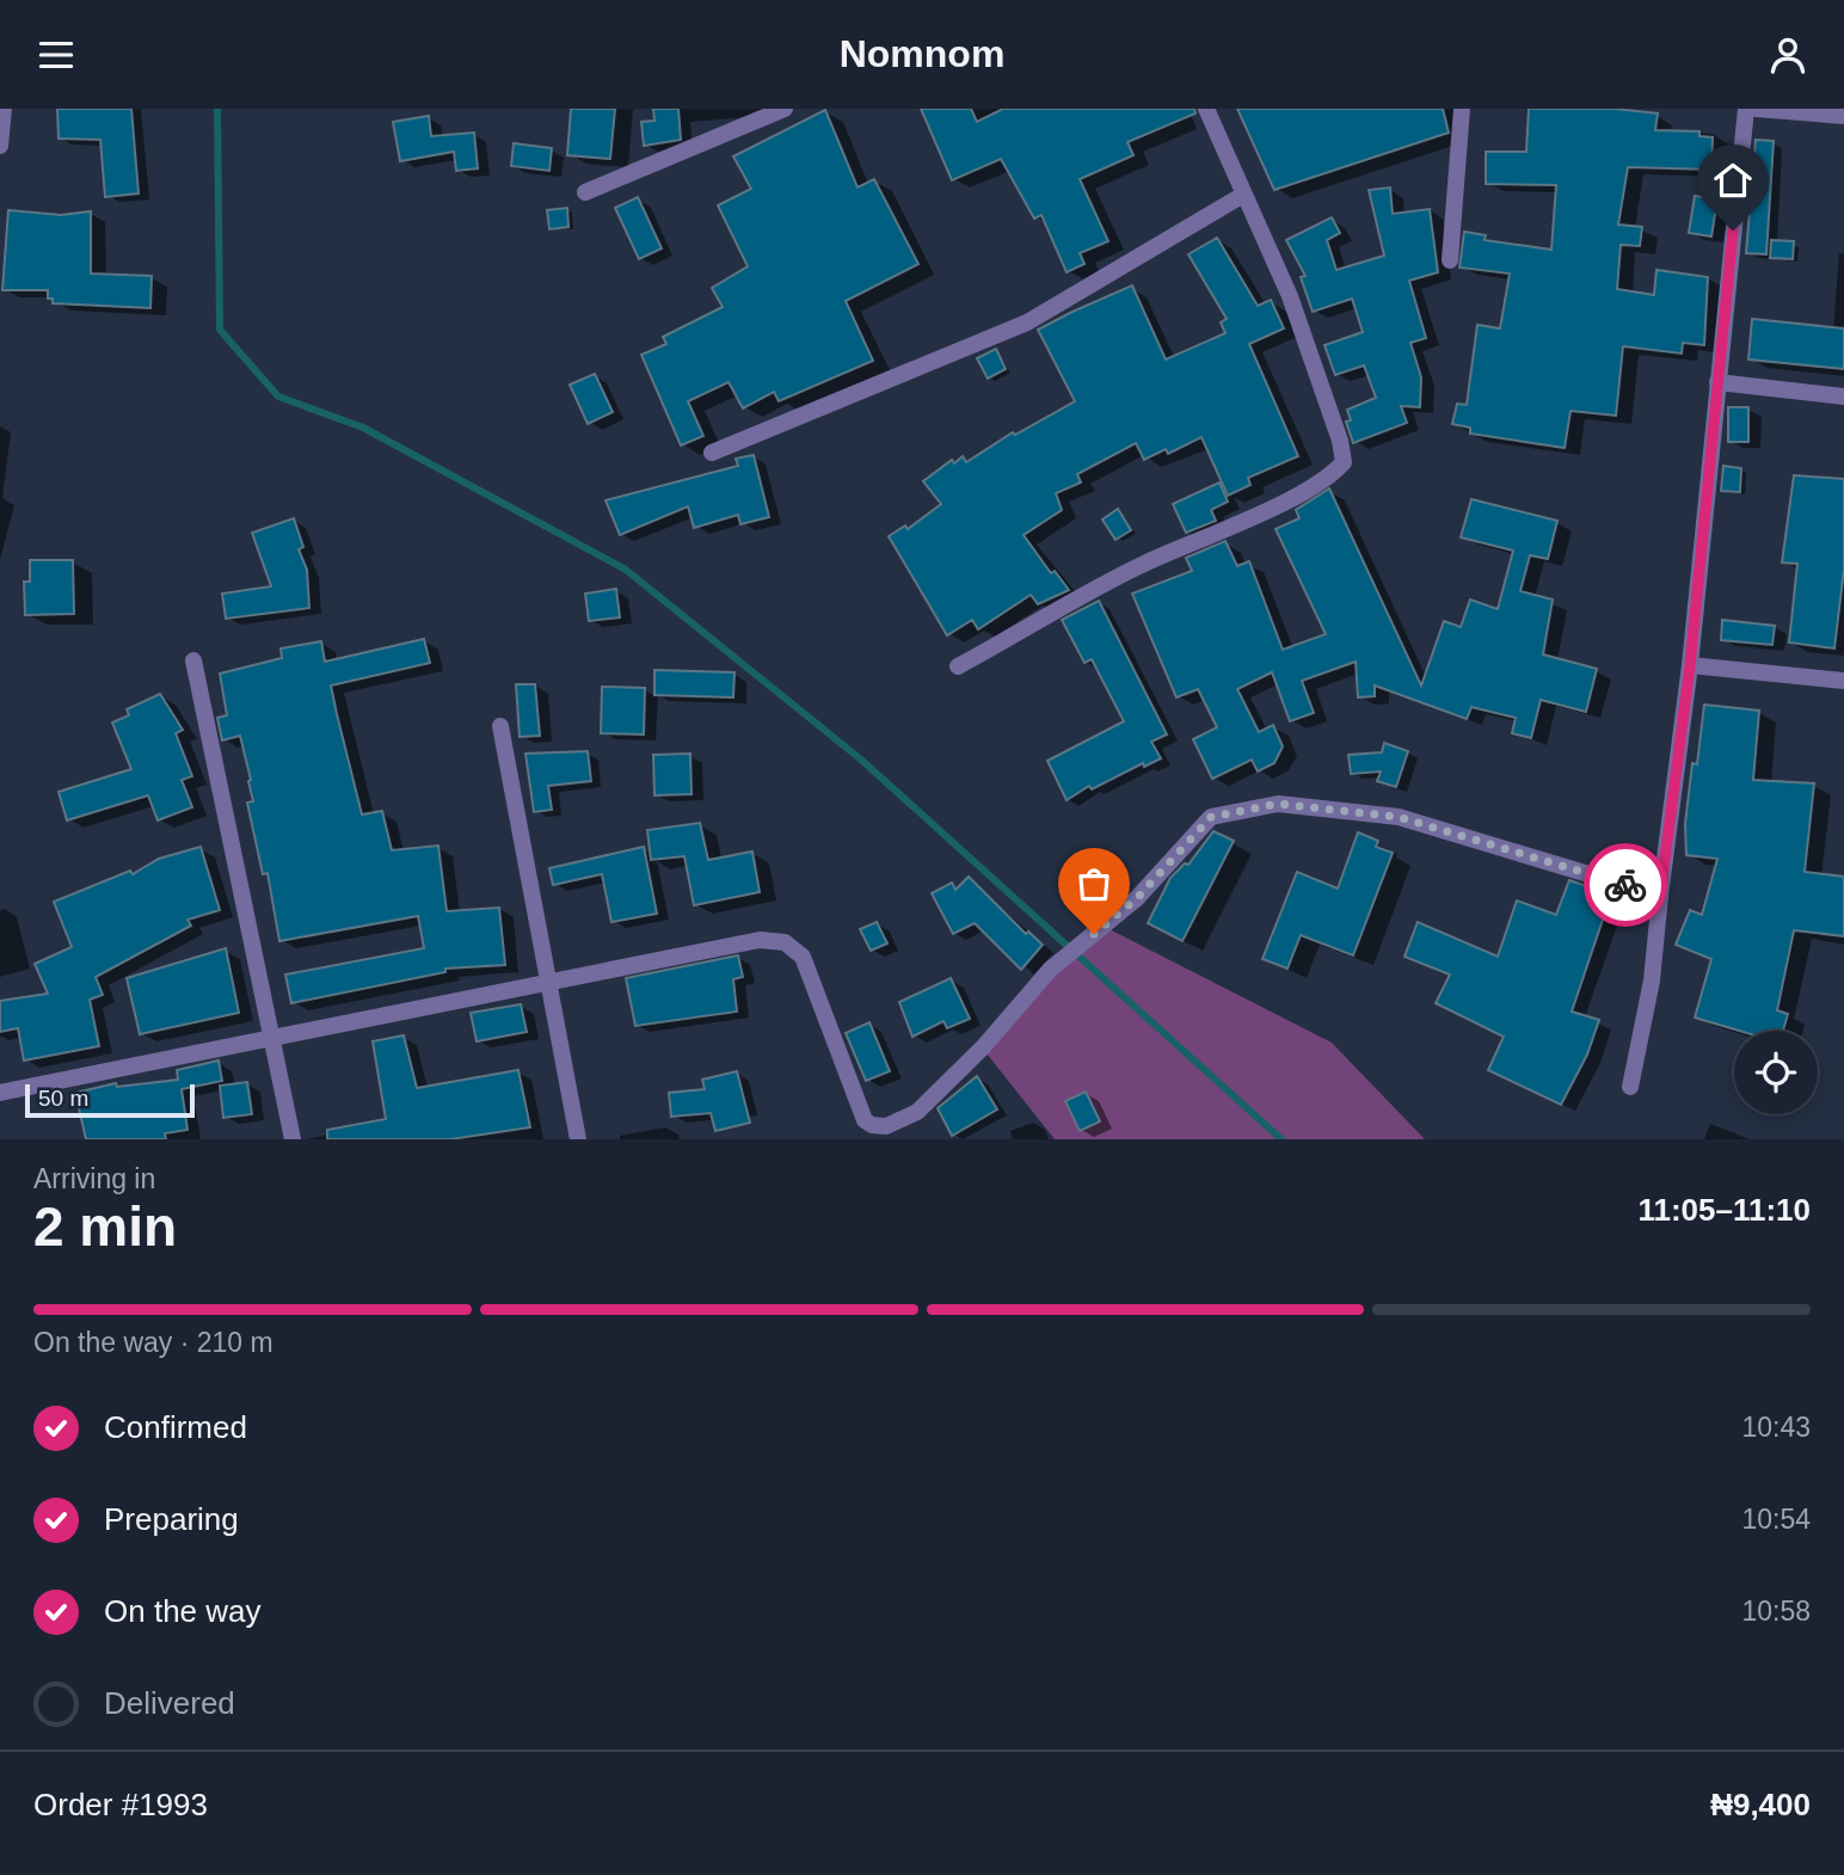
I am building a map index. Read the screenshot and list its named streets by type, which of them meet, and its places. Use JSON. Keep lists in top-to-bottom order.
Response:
{
  "scale_bar": "50 m",
  "page": {
    "header": "Nomnom",
    "scale": "50 m",
    "heading": ["2 min", "Arriving in", "11:05–11:10"],
    "panel": ["Order #1993", "₦9,400"],
    "bar": "On the way · 210 m",
    "list": [
      ["Confirmed", "10:43"],
      ["Preparing", "10:54"],
      ["On the way", "10:58"],
      "Delivered"
    ]
  }
}
